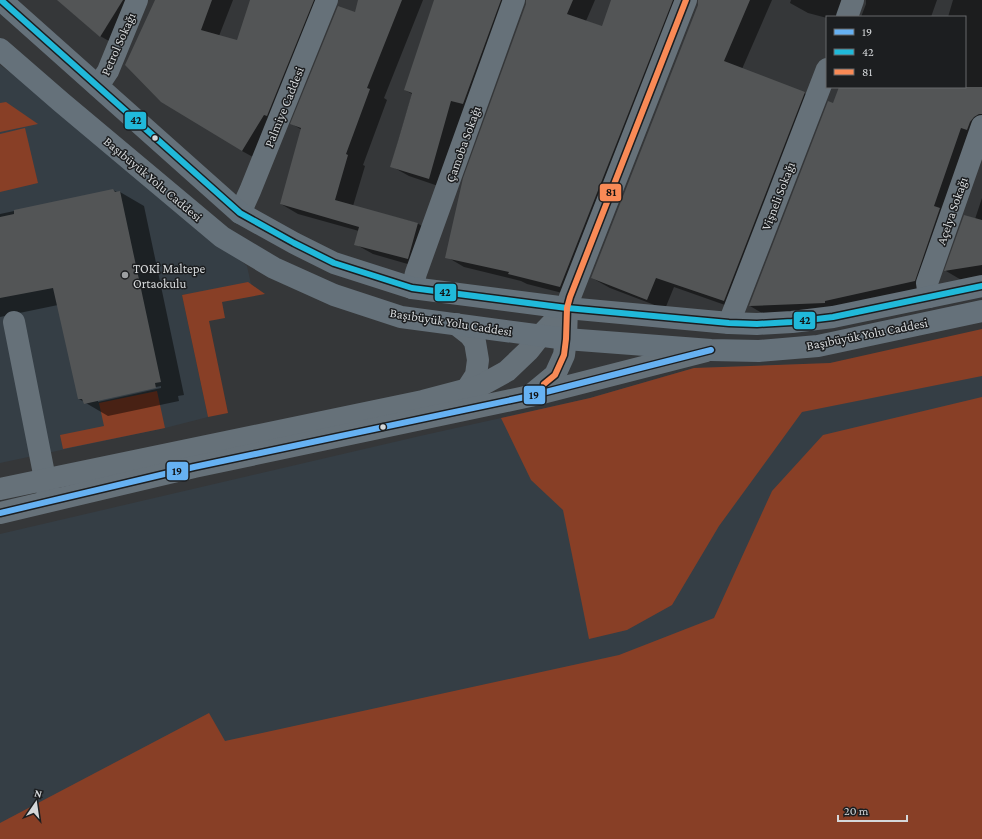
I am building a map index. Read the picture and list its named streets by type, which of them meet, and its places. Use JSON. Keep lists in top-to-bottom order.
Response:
{
  "streets": {
    "main road": ["Başıbüyük Yolu Caddesi"],
    "street": [
      "Petrol Sokağı",
      "Palmiye Caddesi",
      "Çamoba Sokağı",
      "Vişneli Sokağı",
      "Açelya Sokağı"
    ]
  },
  "crossings": [
    ["Petrol Sokağı", "Başıbüyük Yolu Caddesi"],
    ["Palmiye Caddesi", "Başıbüyük Yolu Caddesi"],
    ["Çamoba Sokağı", "Başıbüyük Yolu Caddesi"],
    ["Başıbüyük Yolu Caddesi", "Vişneli Sokağı"],
    ["Başıbüyük Yolu Caddesi", "Açelya Sokağı"]
  ],
  "places": ["TOKİ Maltepe Ortaokulu"],
  "lines": ["transit line 42", "transit line 81", "transit line 19"],
  "legend": ["19", "42", "81"],
  "scale_bar": "20 m",
  "north": "top"
}
